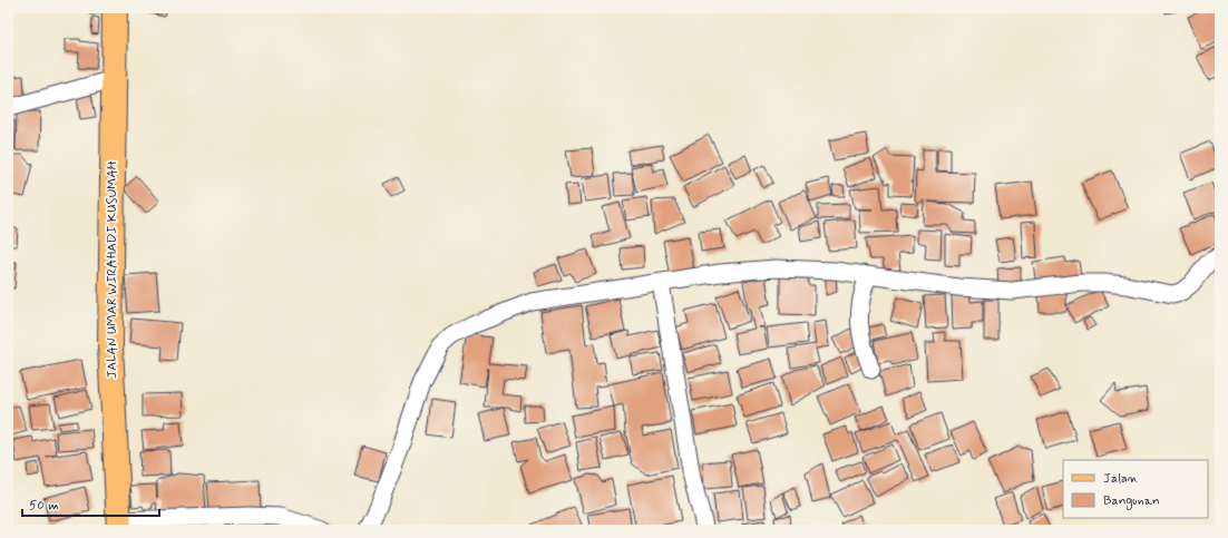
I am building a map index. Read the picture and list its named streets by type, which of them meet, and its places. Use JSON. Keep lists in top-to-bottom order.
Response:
{
  "streets": {
    "main road": ["JALAN UMAR WIRAHADI KUSUMAH"]
  },
  "legend": ["Jalan", "Bangunan"],
  "scale_bar": "50 m"
}
